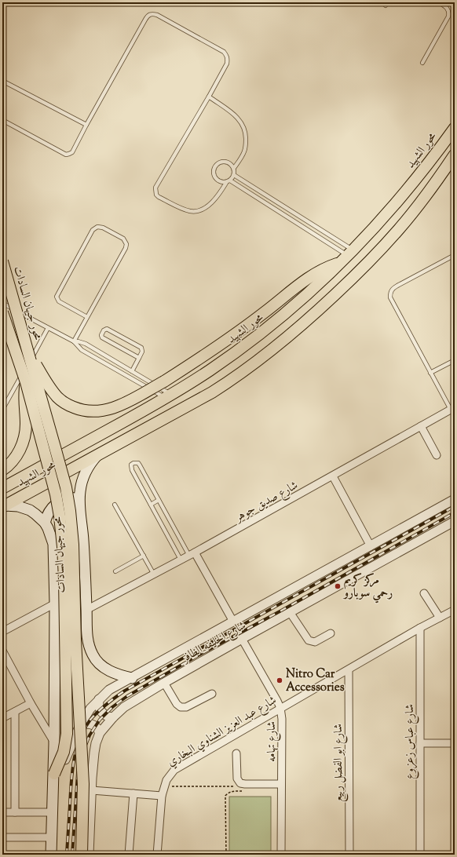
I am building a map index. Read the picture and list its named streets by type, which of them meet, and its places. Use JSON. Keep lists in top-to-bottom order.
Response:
{
  "streets": {
    "main road": ["محور الشهيد", "محور جيهان السادات"],
    "street": [
      "شارع صديق جوهر",
      "شارع الخليفه الظافر",
      "شارع عبد العزيز الشناوي البخاري",
      "شارع تهامه",
      "شارع عباس زعزوع",
      "شارع ابو الفضل ربيع"
    ]
  },
  "crossings": [
    ["محور جيهان السادات", "شارع الخليفه الظافر"],
    ["شارع الخليفه الظافر", "شارع تهامه"],
    ["شارع عبد العزيز الشناوي البخاري", "شارع تهامه"],
    ["شارع عبد العزيز الشناوي البخاري", "شارع عباس زعزوع"],
    ["شارع عبد العزيز الشناوي البخاري", "شارع ابو الفضل ربيع"]
  ],
  "places": ["مركز كريم رحمي سوبارو", "Nitro Car Accessories"]
}
